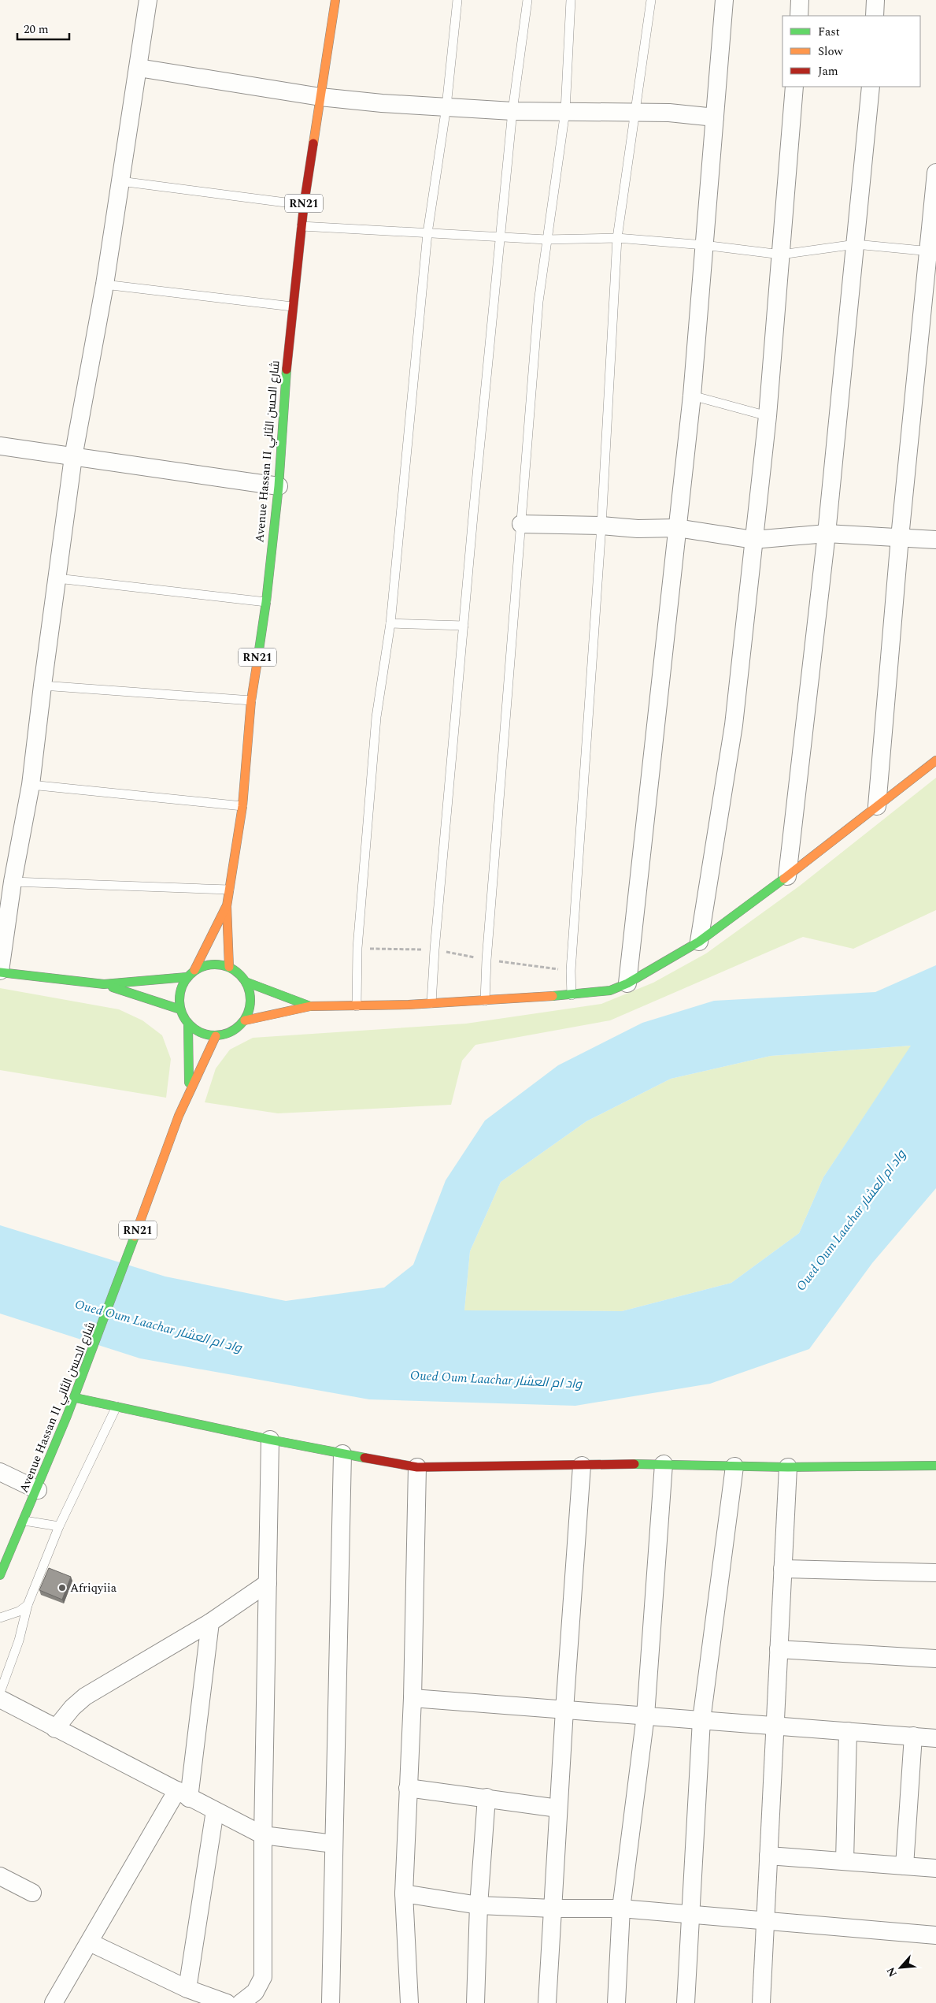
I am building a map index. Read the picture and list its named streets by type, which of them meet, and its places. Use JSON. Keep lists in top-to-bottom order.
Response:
{
  "streets": {
    "main road": ["RN21", "Avenue Hassan II شارع الحسن الثاني"]
  },
  "water": ["Oued Oum Laachar واد ام العشار"],
  "places": ["Afriqyiia"],
  "legend": ["Fast", "Slow", "Jam"],
  "scale_bar": "20 m",
  "north": "bottom left"
}
